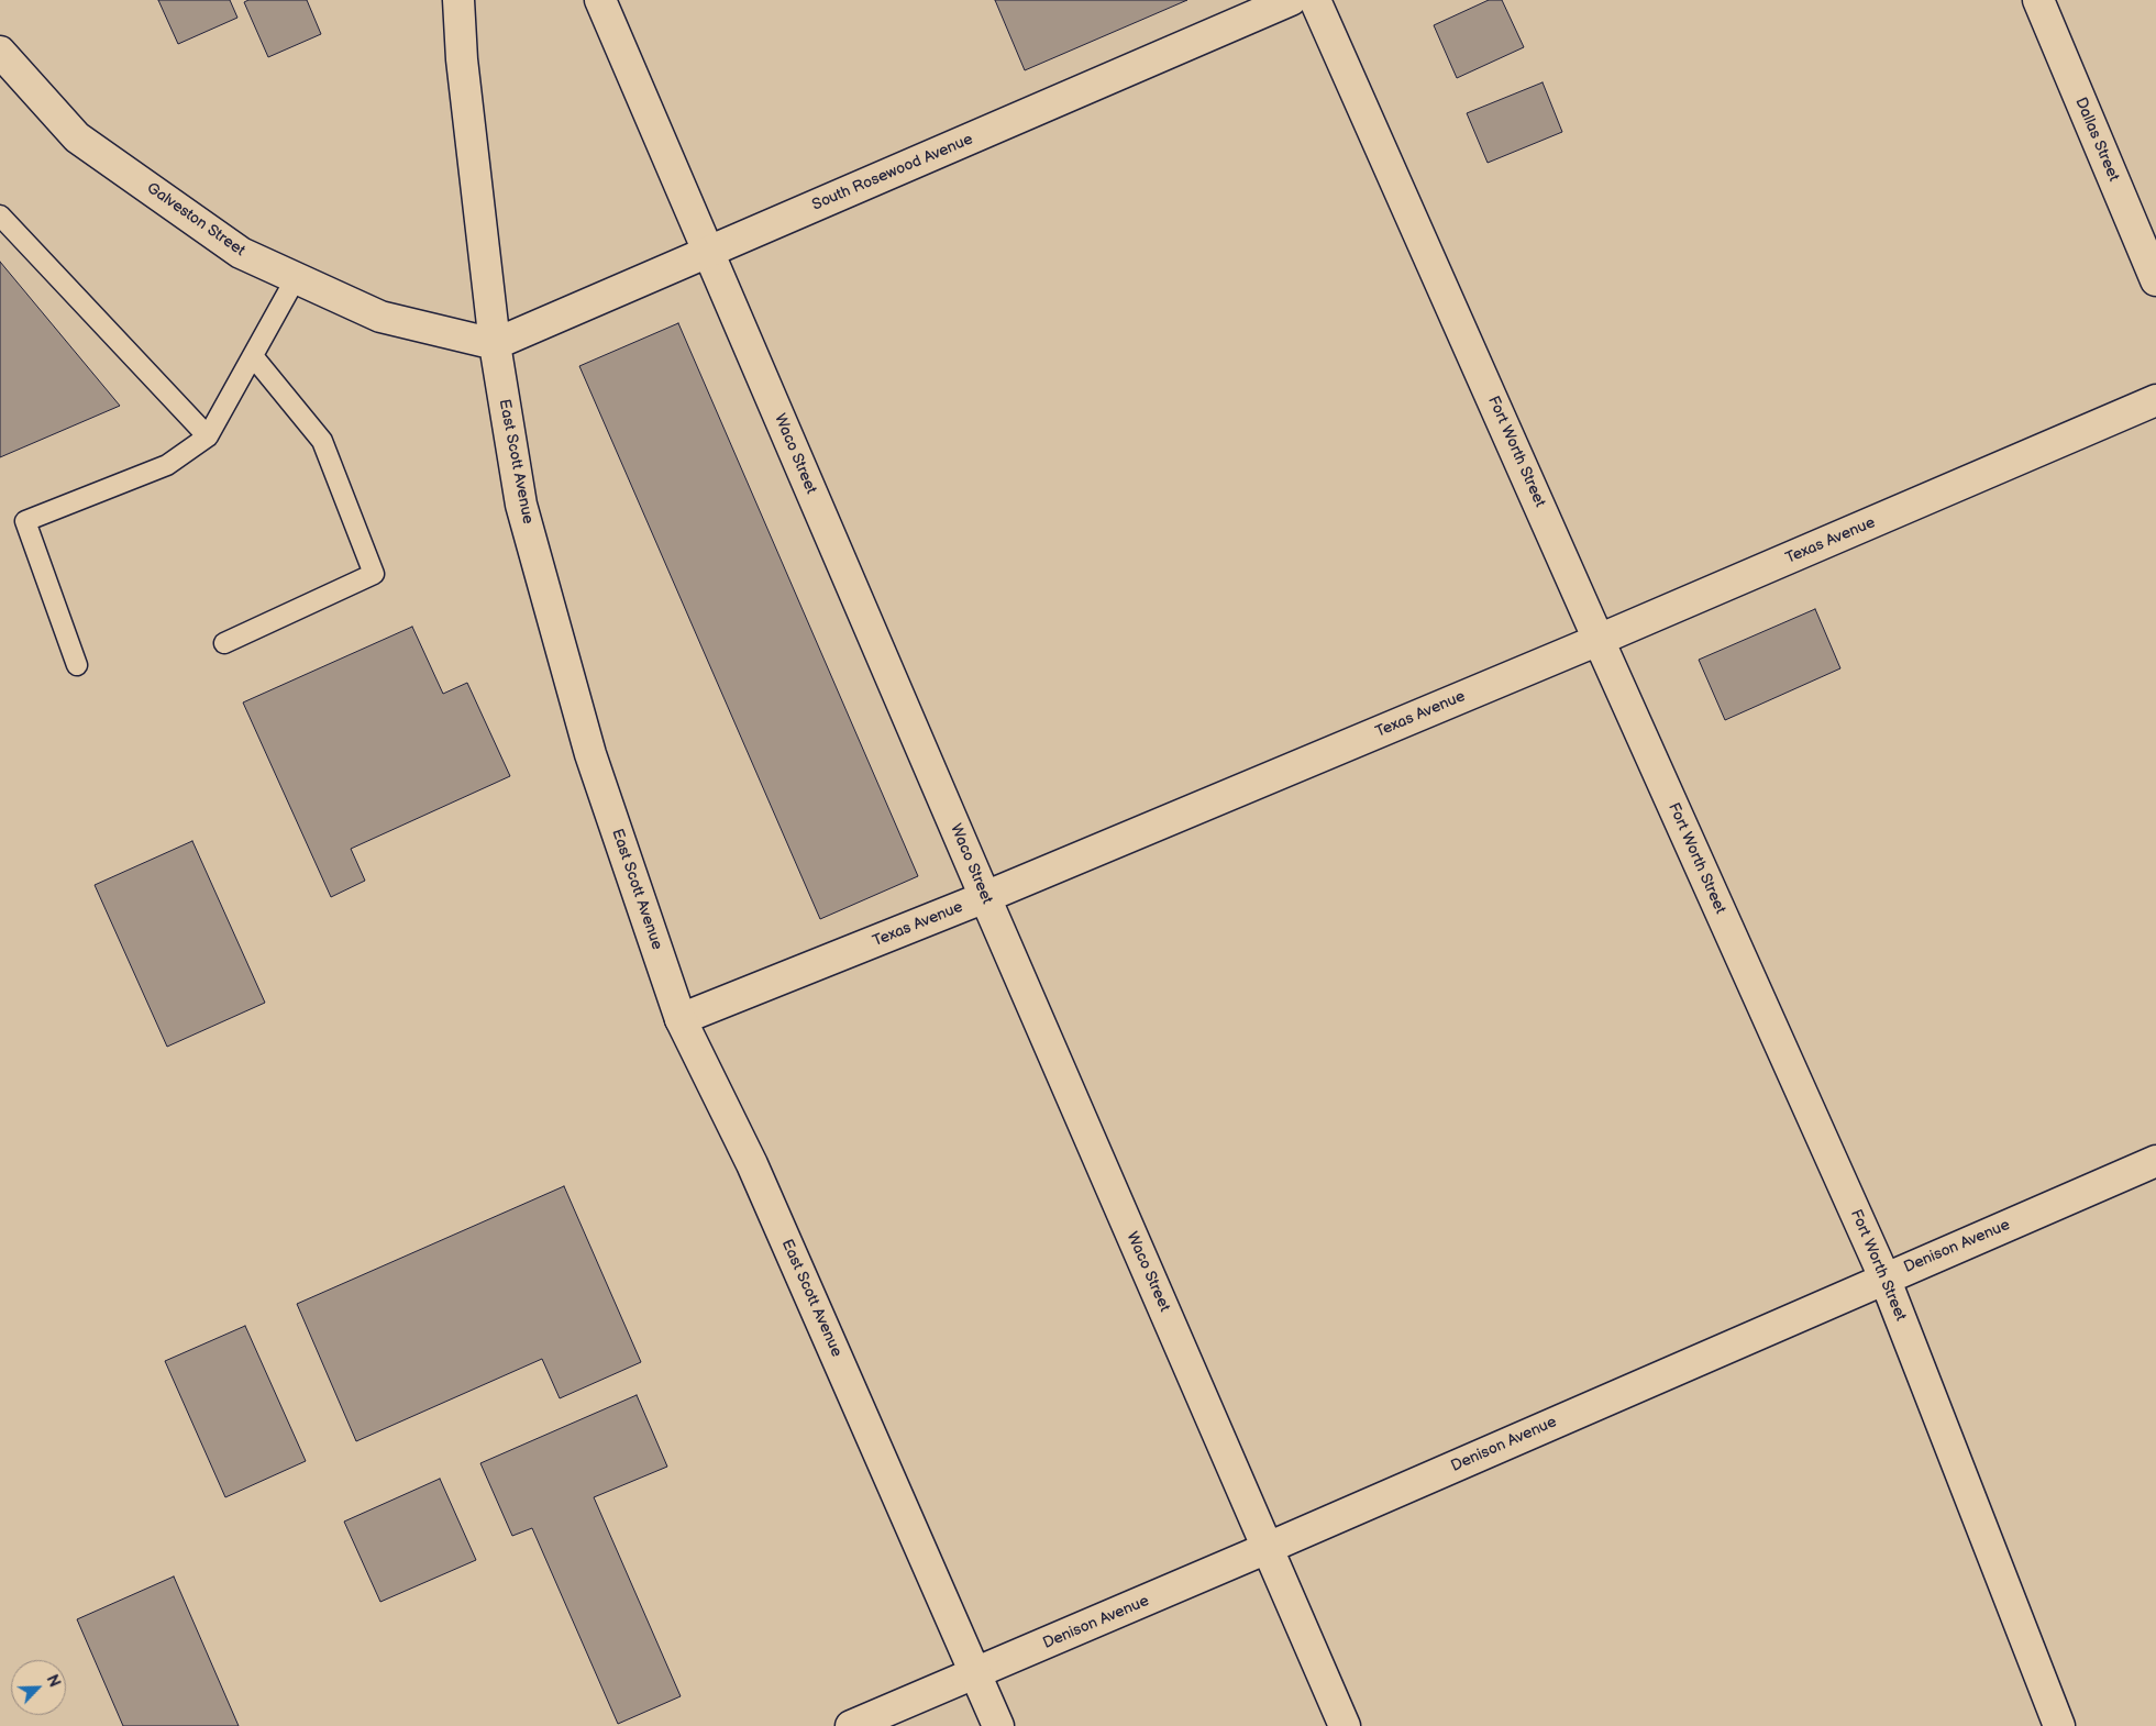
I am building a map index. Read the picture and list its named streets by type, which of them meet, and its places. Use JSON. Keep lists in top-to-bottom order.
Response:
{
  "streets": {
    "street": [
      "Dallas Street",
      "South Rosewood Avenue",
      "Galveston Street",
      "Fort Worth Street",
      "Waco Street",
      "East Scott Avenue",
      "Texas Avenue",
      "Denison Avenue"
    ]
  },
  "crossings": [
    ["South Rosewood Avenue", "Galveston Street"],
    ["South Rosewood Avenue", "Waco Street"],
    ["South Rosewood Avenue", "East Scott Avenue"],
    ["Galveston Street", "East Scott Avenue"],
    ["Fort Worth Street", "Texas Avenue"],
    ["Fort Worth Street", "Denison Avenue"],
    ["Waco Street", "Texas Avenue"],
    ["Waco Street", "Denison Avenue"],
    ["East Scott Avenue", "Texas Avenue"],
    ["East Scott Avenue", "Denison Avenue"]
  ],
  "north": "top right"
}
